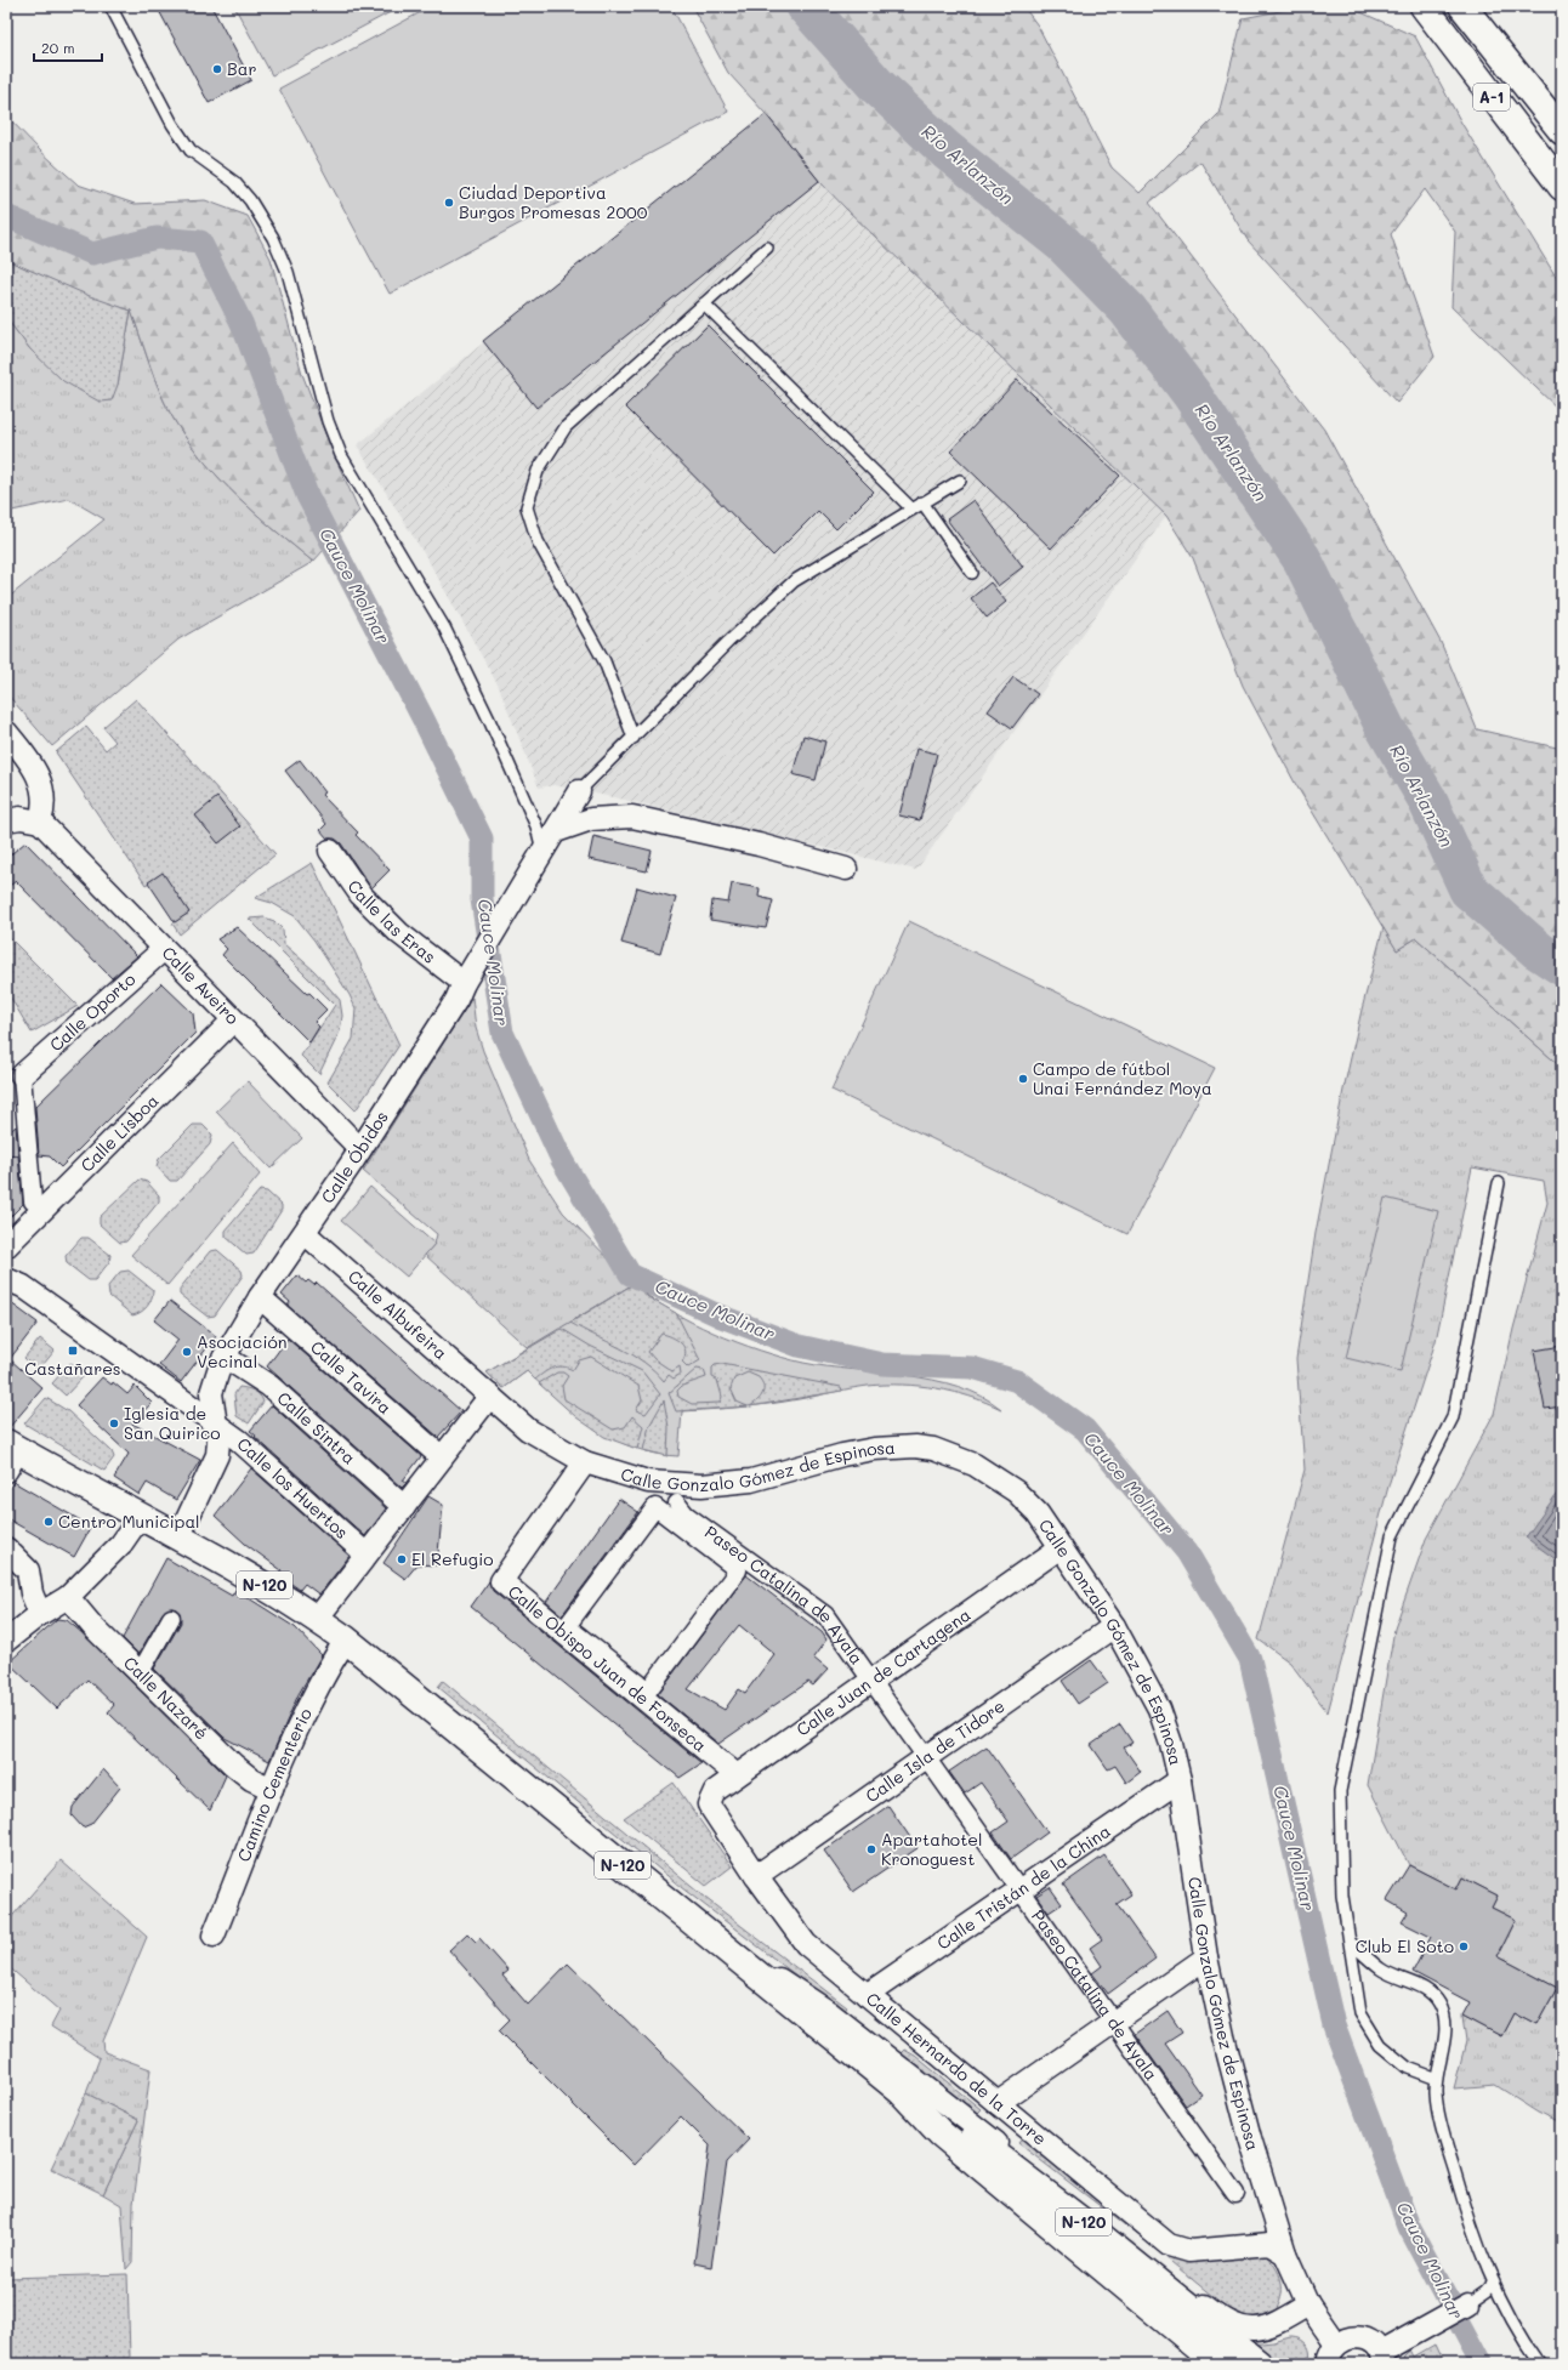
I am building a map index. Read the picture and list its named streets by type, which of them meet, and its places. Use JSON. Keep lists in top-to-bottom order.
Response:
{
  "streets": {
    "highway": ["A-1", "N-120"],
    "street": [
      "Calle las Eras",
      "Calle Aveiro",
      "Calle Oporto",
      "Calle Lisboa",
      "Calle Óbidos",
      "Calle Albufeira",
      "Calle Tavira",
      "Calle Sintra",
      "Calle Gonzalo Gómez de Espinosa",
      "Calle los Huertos",
      "Paseo Catalina de Ayala",
      "Calle Obispo Juan de Fonseca",
      "Calle Juan de Cartagena",
      "Calle Nazaré",
      "Calle Isla de Tidore",
      "Camino Cementerio",
      "Calle Tristán de la China",
      "Calle Hernardo de la Torre"
    ]
  },
  "crossings": [
    ["Calle las Eras", "Calle Óbidos"],
    ["Calle Aveiro", "Calle Oporto"],
    ["Calle Aveiro", "Calle Lisboa"],
    ["Calle Aveiro", "Calle Óbidos"],
    ["Calle Óbidos", "Calle Albufeira"],
    ["Calle Óbidos", "Calle Tavira"],
    ["Calle Óbidos", "Calle Sintra"],
    ["Calle Óbidos", "Calle los Huertos"],
    ["Calle Óbidos", "N-120"],
    ["Calle Albufeira", "Calle Gonzalo Gómez de Espinosa"],
    ["Calle Gonzalo Gómez de Espinosa", "Calle Obispo Juan de Fonseca"],
    ["Calle Gonzalo Gómez de Espinosa", "Calle Juan de Cartagena"],
    ["Calle Gonzalo Gómez de Espinosa", "Calle Isla de Tidore"],
    ["Calle Gonzalo Gómez de Espinosa", "Calle Tristán de la China"],
    ["Calle Gonzalo Gómez de Espinosa", "Calle Hernardo de la Torre"],
    ["N-120", "Camino Cementerio"],
    ["Paseo Catalina de Ayala", "Calle Juan de Cartagena"],
    ["Paseo Catalina de Ayala", "Calle Isla de Tidore"],
    ["Paseo Catalina de Ayala", "Calle Tristán de la China"],
    ["Calle Obispo Juan de Fonseca", "Calle Juan de Cartagena"],
    ["Calle Juan de Cartagena", "Calle Hernardo de la Torre"],
    ["Calle Nazaré", "Camino Cementerio"],
    ["Calle Isla de Tidore", "Calle Hernardo de la Torre"],
    ["Calle Tristán de la China", "Calle Hernardo de la Torre"]
  ],
  "water": ["Río Arlanzón", "Cauce Molinar"],
  "places": {
    "other": [
      "Bar",
      "Ciudad Deportiva Burgos Promesas 2000",
      "Campo de fútbol Unai Fernández Moya",
      "Asociación Vecinal",
      "Iglesia de San Quirico",
      "Centro Municipal",
      "El Refugio",
      "Apartahotel Kronoguest",
      "Club El Soto"
    ],
    "transit": ["Castañares"]
  },
  "scale_bar": "20 m"
}
